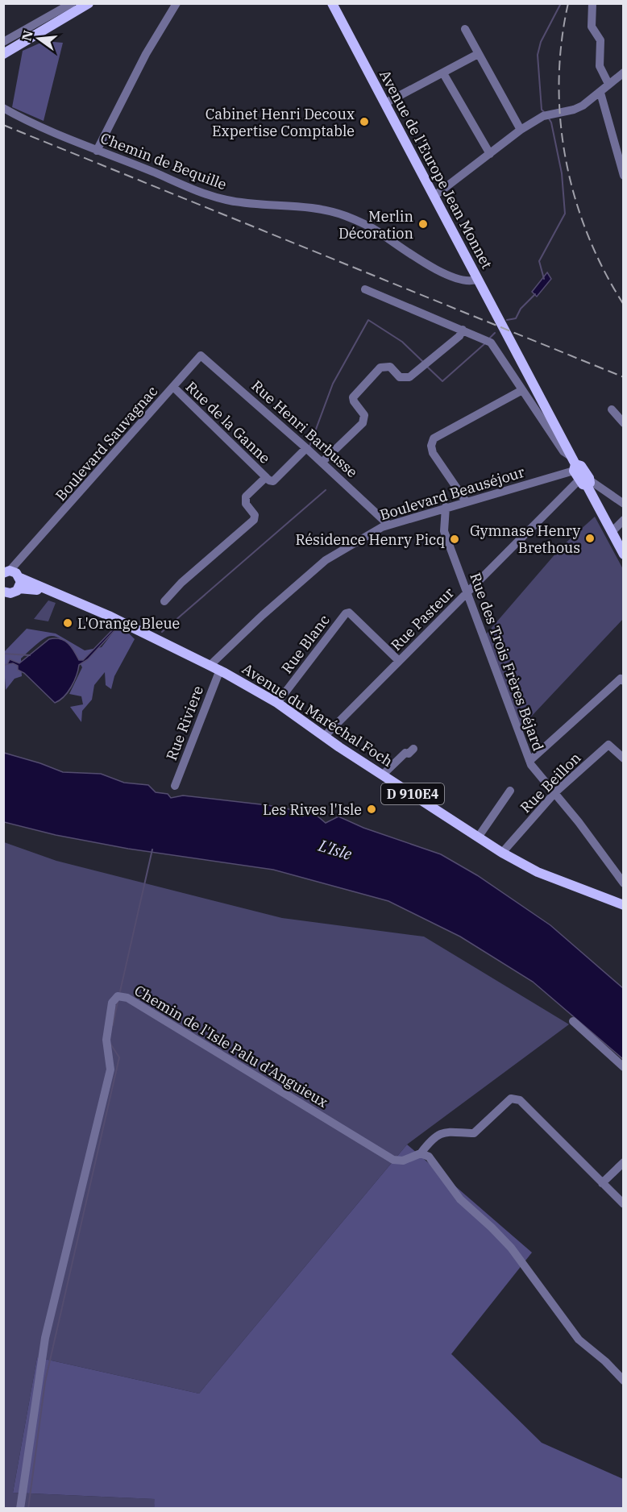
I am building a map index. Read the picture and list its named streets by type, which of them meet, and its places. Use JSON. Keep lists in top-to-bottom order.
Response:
{
  "streets": {
    "main road": ["Avenue de l'Europe Jean Monnet", "Avenue du Maréchal Foch", "D 910E4"],
    "street": [
      "Chemin de Bequille",
      "Rue de la Ganne",
      "Rue Henri Barbusse",
      "Boulevard Sauvagnac",
      "Boulevard Beauséjour",
      "Rue Pasteur",
      "Rue Blanc",
      "Rue des Trois Frères Béjard",
      "Rue Riviere",
      "Rue Beillon",
      "Chemin de l'Isle Palu d’Anguieux"
    ]
  },
  "crossings": [
    ["Chemin de Bequille", "Avenue de l'Europe Jean Monnet"],
    ["Avenue de l'Europe Jean Monnet", "Boulevard Beauséjour"],
    ["Avenue de l'Europe Jean Monnet", "Rue Pasteur"],
    ["Rue de la Ganne", "Rue Henri Barbusse"],
    ["Rue de la Ganne", "Boulevard Sauvagnac"],
    ["Rue Henri Barbusse", "Boulevard Sauvagnac"],
    ["Rue Henri Barbusse", "Boulevard Beauséjour"],
    ["Boulevard Sauvagnac", "Avenue du Maréchal Foch"],
    ["Boulevard Beauséjour", "Rue Pasteur"],
    ["Boulevard Beauséjour", "Rue des Trois Frères Béjard"],
    ["Boulevard Beauséjour", "Avenue du Maréchal Foch"],
    ["Boulevard Beauséjour", "Rue Riviere"],
    ["Rue Pasteur", "Rue Blanc"],
    ["Rue Pasteur", "Rue des Trois Frères Béjard"],
    ["Rue Pasteur", "Avenue du Maréchal Foch"],
    ["Rue Blanc", "Avenue du Maréchal Foch"],
    ["Rue des Trois Frères Béjard", "Rue Beillon"],
    ["Avenue du Maréchal Foch", "Rue Riviere"],
    ["Avenue du Maréchal Foch", "Rue Beillon"]
  ],
  "water": ["L'Isle"],
  "places": [
    "Cabinet Henri Decoux Expertise Comptable",
    "Merlin Décoration",
    "Gymnase Henry Brethous",
    "Résidence Henry Picq",
    "L'Orange Bleue",
    "Les Rives l'Isle"
  ],
  "north": "left"
}
